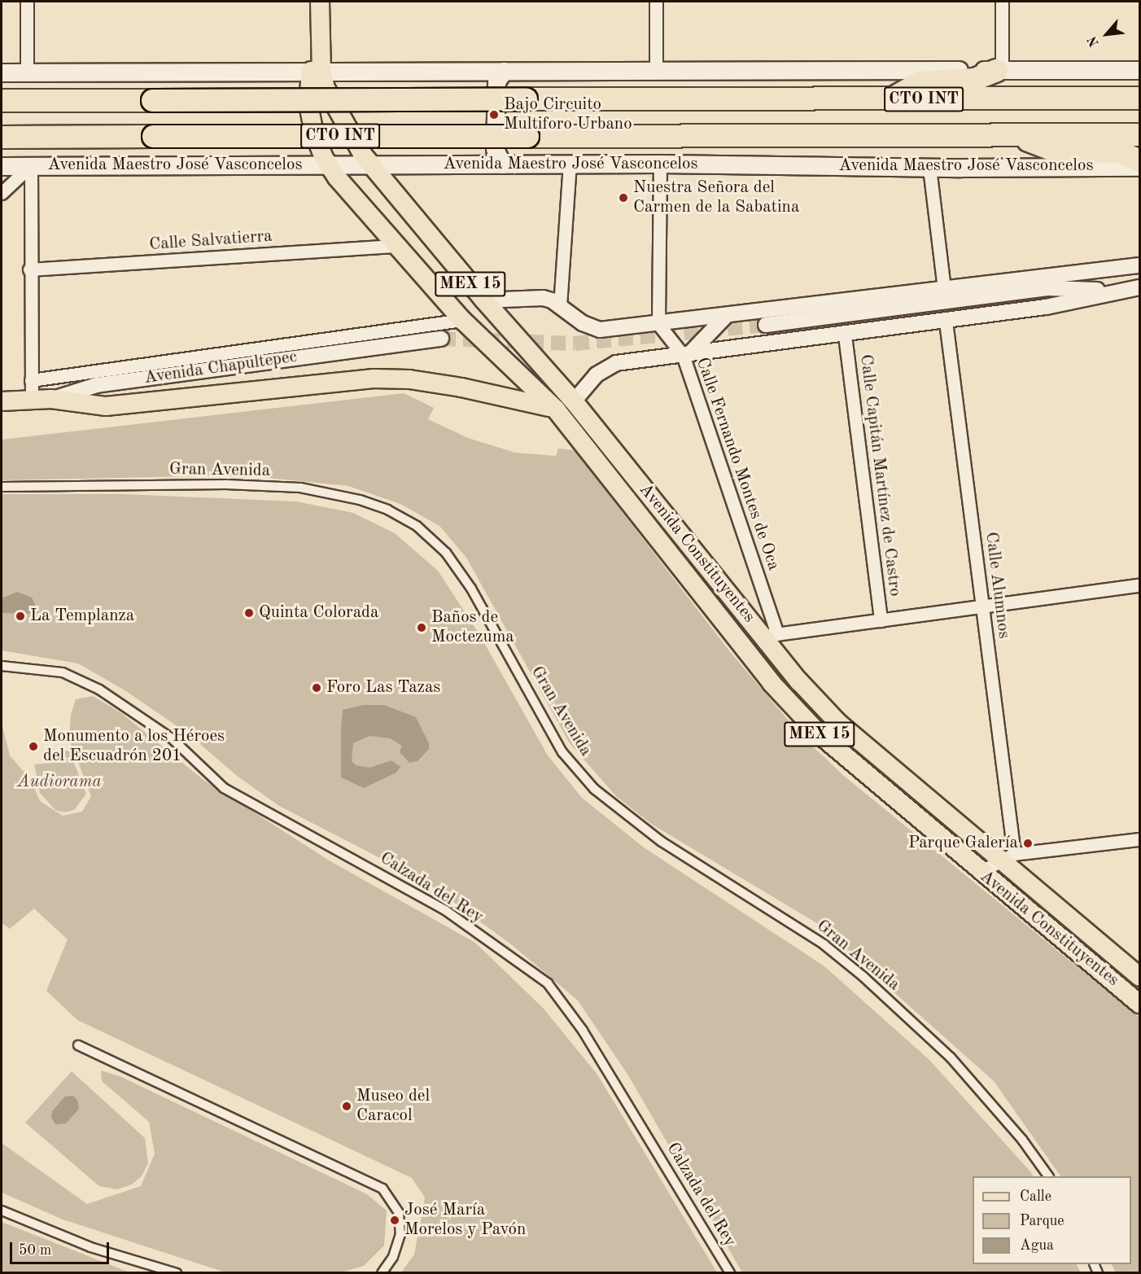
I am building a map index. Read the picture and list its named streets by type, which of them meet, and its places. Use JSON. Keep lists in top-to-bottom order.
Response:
{
  "streets": {
    "highway": ["CTO INT"],
    "main road": [
      "Avenida Maestro José Vasconcelos",
      "MEX 15",
      "Avenida Chapultepec",
      "Avenida Constituyentes"
    ],
    "street": [
      "Calle Salvatierra",
      "Calle Fernando Montes de Oca",
      "Gran Avenida",
      "Calle Capitán Martínez de Castro",
      "Calle Alumnos",
      "Calzada del Rey"
    ]
  },
  "crossings": [
    ["CTO INT", "Avenida Constituyentes"],
    ["Avenida Maestro José Vasconcelos", "Avenida Constituyentes"],
    ["Calle Salvatierra", "Avenida Constituyentes"],
    ["Avenida Chapultepec", "Avenida Constituyentes"],
    ["Calle Fernando Montes de Oca", "Avenida Constituyentes"],
    ["Avenida Constituyentes", "Calle Alumnos"]
  ],
  "parks": ["Audiorama"],
  "places": [
    "Bajo Circuito Multiforo Urbano",
    "Nuestra Señora del Carmen de la Sabatina",
    "Quinta Colorada",
    "La Templanza",
    "Baños de Moctezuma",
    "Foro Las Tazas",
    "Monumento a los Héroes del Escuadrón 201",
    "Parque Galería",
    "Museo del Caracol",
    "José María Morelos y Pavón"
  ],
  "legend": ["Calle", "Parque", "Agua"],
  "scale_bar": "50 m",
  "north": "bottom left"
}
